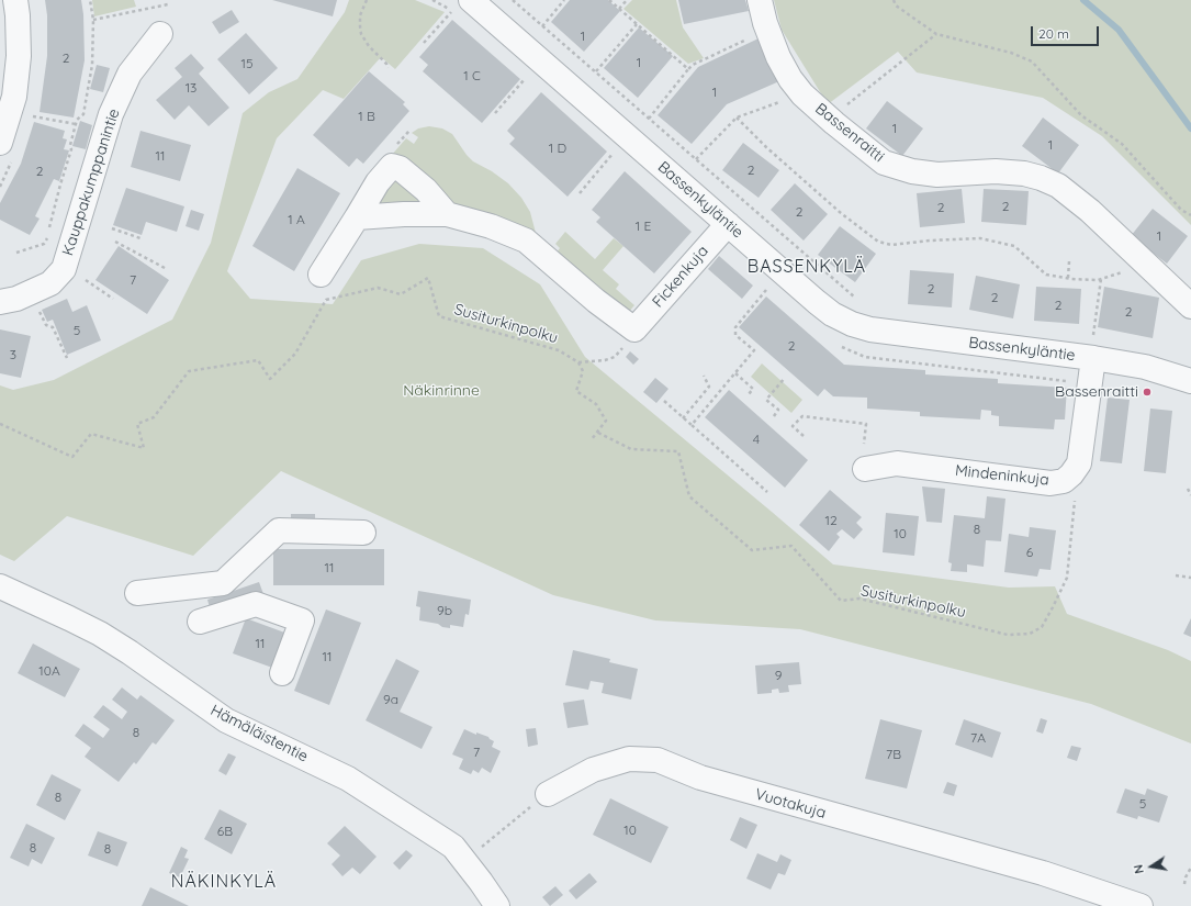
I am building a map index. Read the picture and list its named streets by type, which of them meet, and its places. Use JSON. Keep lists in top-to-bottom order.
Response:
{
  "streets": {
    "street": [
      "Bassenraitti",
      "Kauppakumppanintie",
      "Bassenkyläntie",
      "Fickenkuja",
      "Mindeninkuja",
      "Hämäläistentie",
      "Vuotakuja"
    ],
    "path": ["Susiturkinpolku"]
  },
  "crossings": [
    ["Bassenkyläntie", "Fickenkuja"],
    ["Bassenkyläntie", "Mindeninkuja"],
    ["Susiturkinpolku", "Mindeninkuja"]
  ],
  "districts": ["BASSENKYLÄ", "NÄKINKYLÄ"],
  "parks": ["Näkinrinne"],
  "places": ["Bassenraitti"],
  "house_numbers": [
    "1",
    "2",
    "1",
    "15",
    "1 C",
    "13",
    "1",
    "1 B",
    "1",
    "1",
    "1 D",
    "11",
    "2",
    "2",
    "2",
    "2",
    "2",
    "1 A",
    "1 E",
    "1",
    "7",
    "2",
    "2",
    "2",
    "2",
    "5",
    "2",
    "3",
    "4",
    "12",
    "8",
    "10",
    "6",
    "11",
    "9b",
    "11",
    "11",
    "10A",
    "9",
    "9a",
    "8",
    "7A",
    "7",
    "7B",
    "8",
    "5",
    "10",
    "6B",
    "8",
    "8"
  ],
  "scale_bar": "20 m",
  "north": "left"
}
